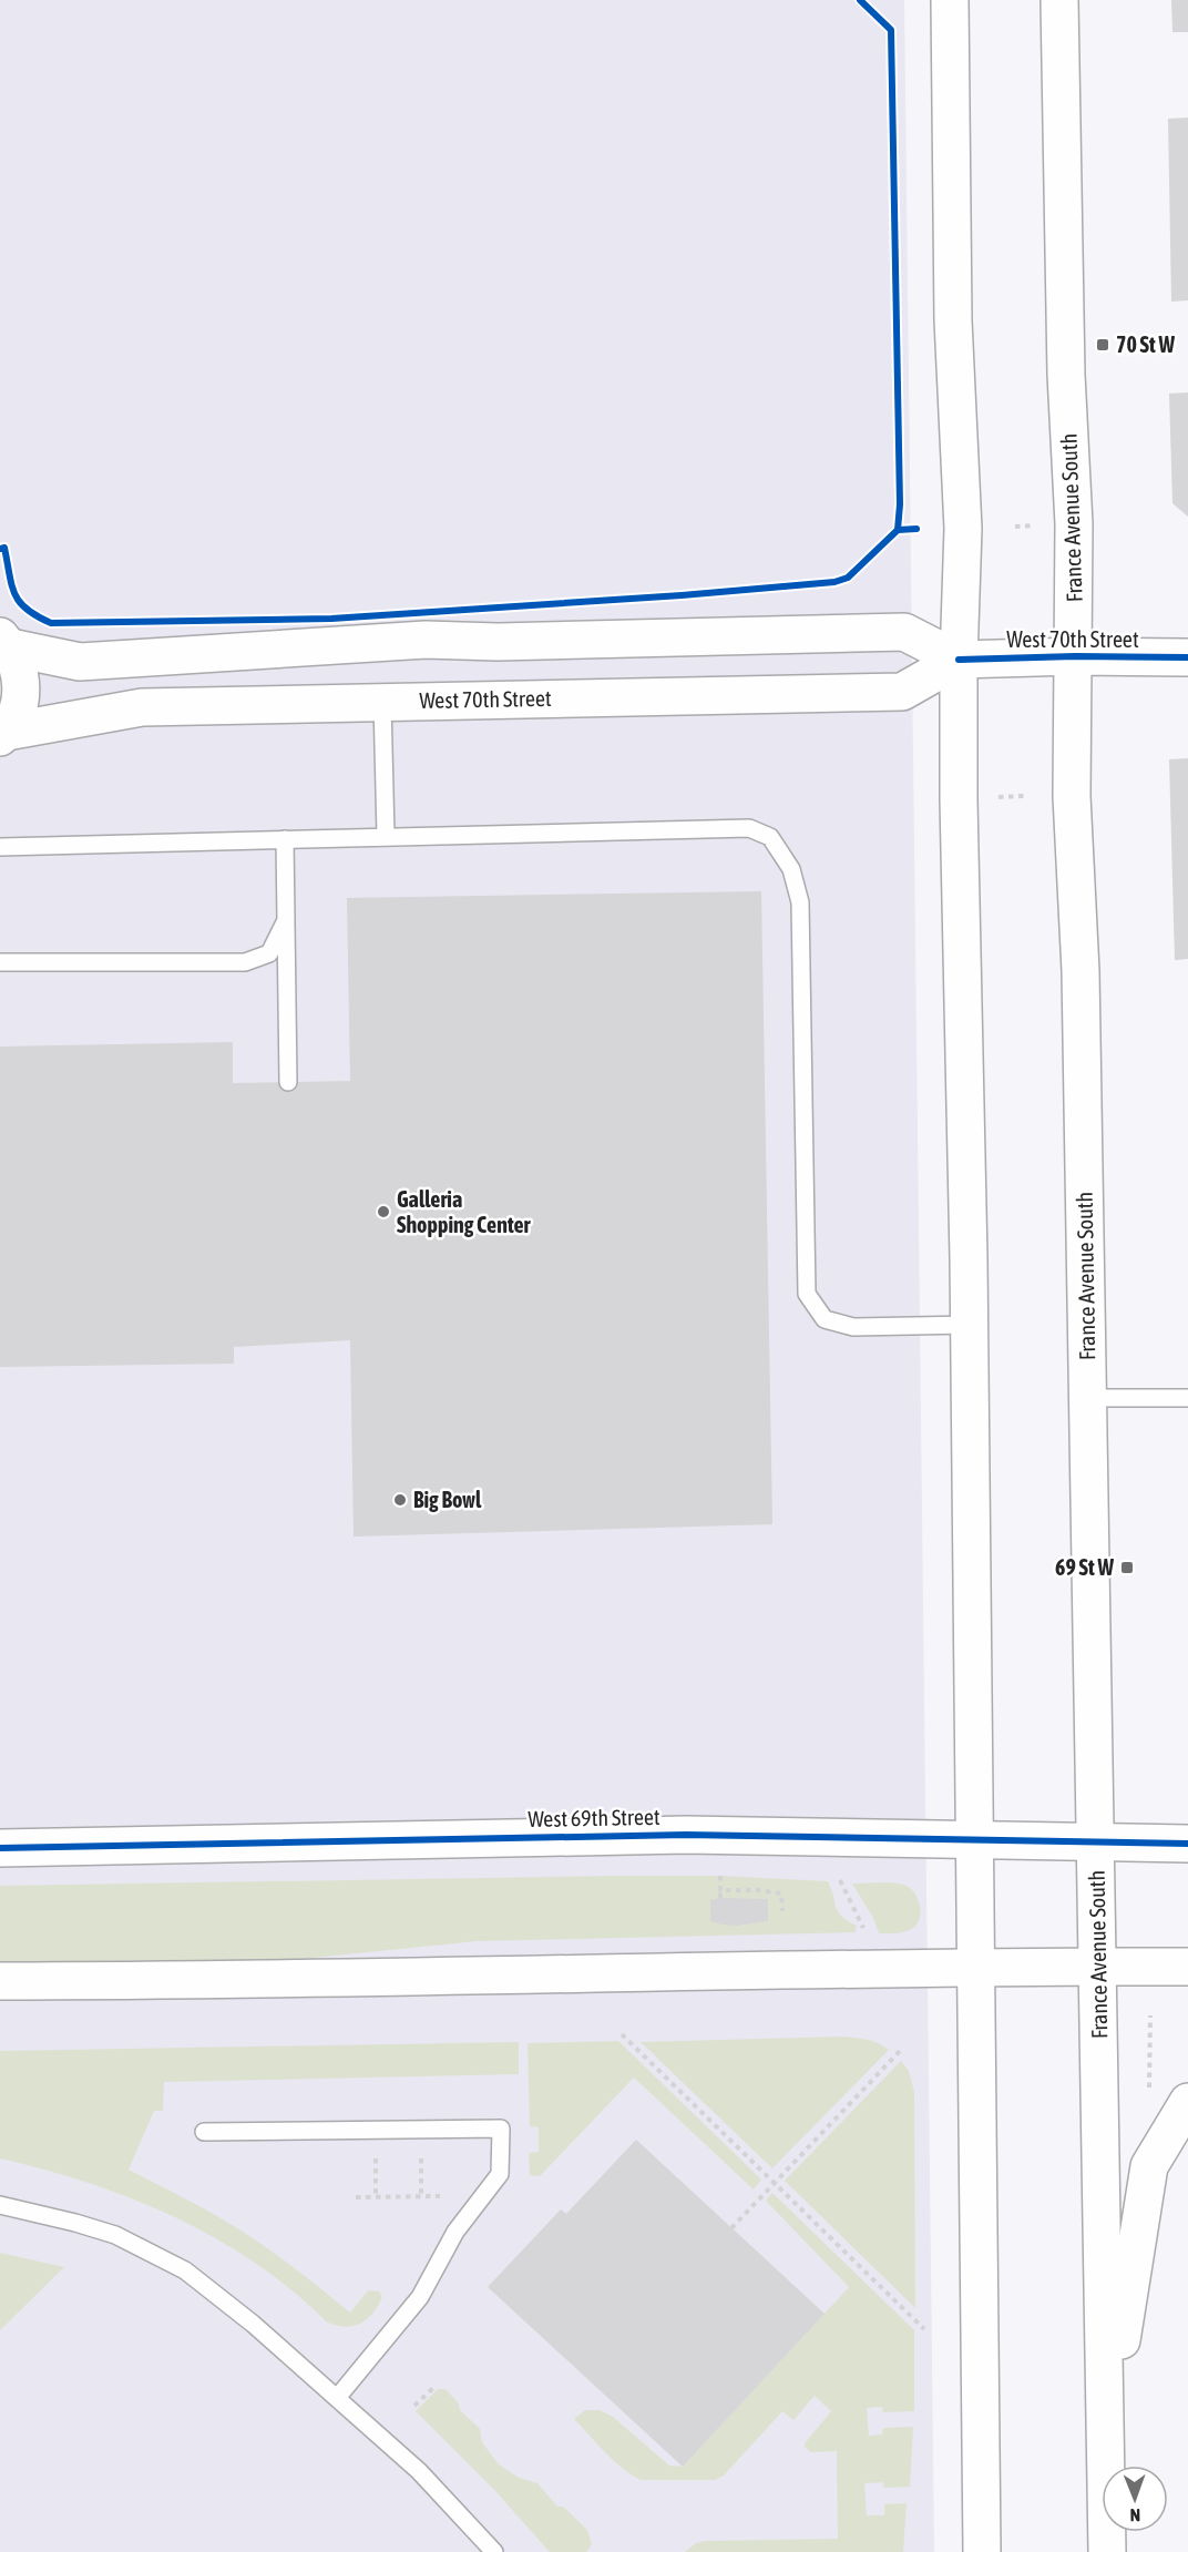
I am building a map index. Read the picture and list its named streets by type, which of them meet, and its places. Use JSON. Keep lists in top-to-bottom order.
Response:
{
  "streets": {
    "main road": ["France Avenue South", "West 70th Street", "West 69th Street"]
  },
  "crossings": [
    ["France Avenue South", "West 70th Street"],
    ["France Avenue South", "West 69th Street"]
  ],
  "places": {
    "transit": ["70 St W", "69 St W"],
    "other": ["Galleria Shopping Center", "Big Bowl"]
  },
  "north": "bottom"
}
